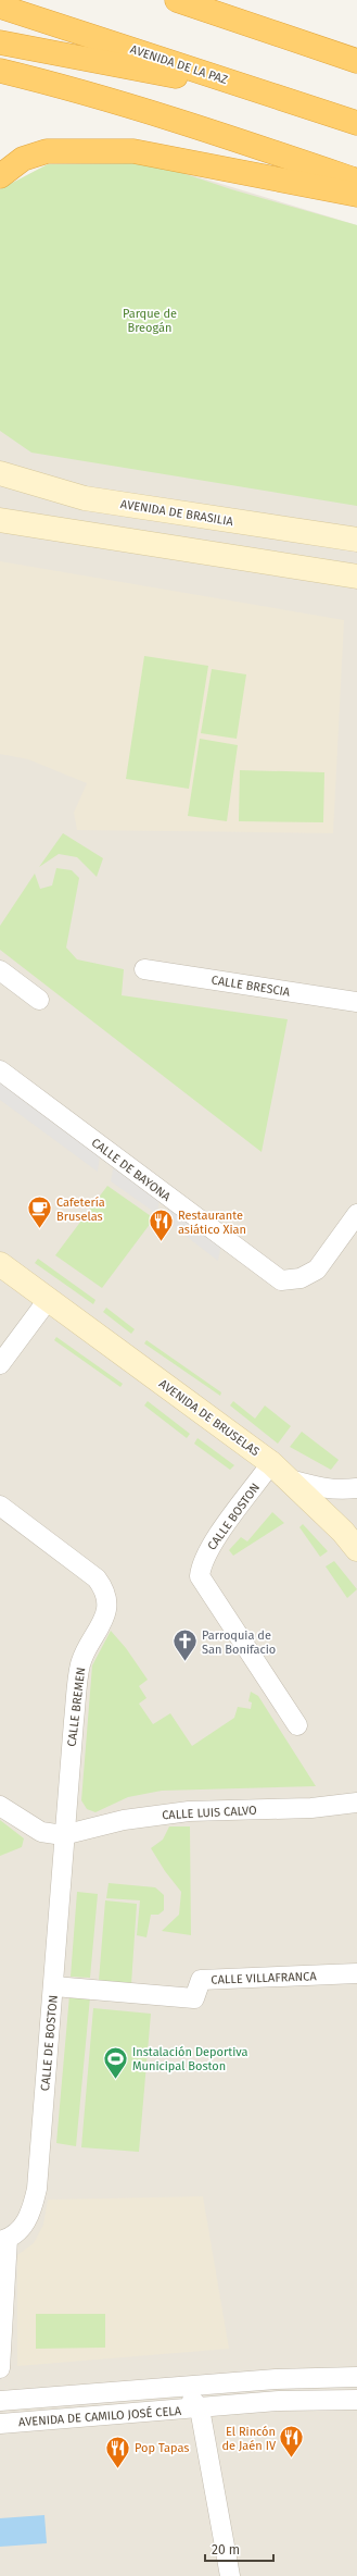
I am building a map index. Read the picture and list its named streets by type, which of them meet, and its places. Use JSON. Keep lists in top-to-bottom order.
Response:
{
  "streets": {
    "highway": ["AVENIDA DE LA PAZ"],
    "street": [
      "AVENIDA DE BRASILIA",
      "CALLE BRESCIA",
      "CALLE DE BAYONA",
      "AVENIDA DE BRUSELAS",
      "CALLE BOSTON",
      "CALLE BREMEN",
      "CALLE LUIS CALVO",
      "CALLE VILLAFRANCA",
      "CALLE DE BOSTON",
      "AVENIDA DE CAMILO JOSÉ CELA"
    ]
  },
  "crossings": [
    ["AVENIDA DE BRUSELAS", "CALLE BOSTON"],
    ["CALLE BREMEN", "CALLE LUIS CALVO"],
    ["CALLE BREMEN", "CALLE DE BOSTON"],
    ["CALLE LUIS CALVO", "CALLE DE BOSTON"],
    ["CALLE VILLAFRANCA", "CALLE DE BOSTON"]
  ],
  "parks": ["Parque de Breogán"],
  "places": {
    "cafe": ["Cafetería Bruselas"],
    "restaurant": ["Restaurante asiático Xian", "El Rincón de Jaén IV", "Pop Tapas"],
    "church": ["Parroquia de San Bonifacio"],
    "sports": ["Instalación Deportiva Municipal Boston"]
  },
  "scale_bar": "20 m"
}
